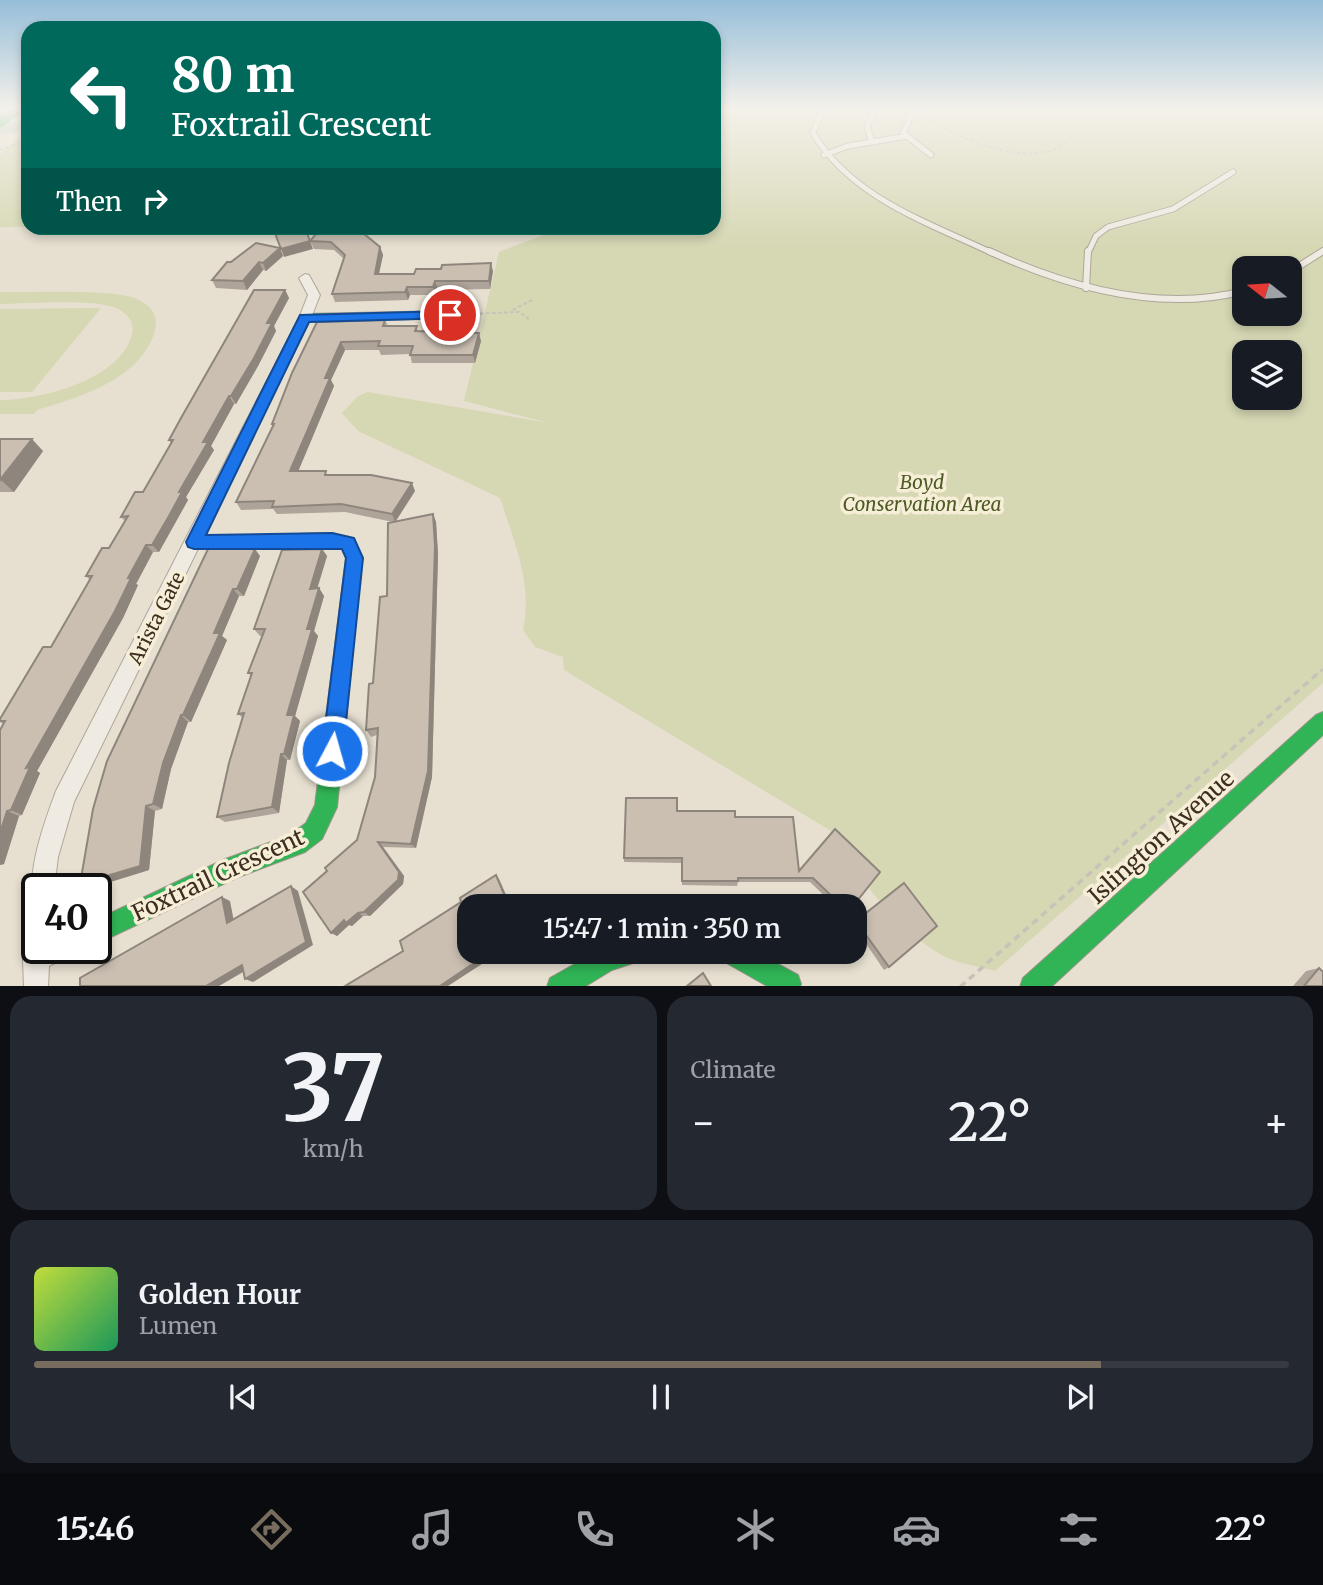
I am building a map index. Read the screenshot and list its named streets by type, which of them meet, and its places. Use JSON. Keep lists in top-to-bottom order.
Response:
{
  "streets": {
    "street": ["Arista Gate", "Islington Avenue", "Foxtrail Crescent"]
  },
  "crossings": [
    ["Arista Gate", "Foxtrail Crescent"]
  ],
  "parks": ["Boyd Conservation Area"],
  "north": "left",
  "page": {
    "turn": ["80 m", "Foxtrail Crescent"],
    "then": "Then",
    "limit": "40",
    "trip": "15:47 · 1 min · 350 m",
    "tile": [
      ["37", "km/h"],
      "Climate"
    ],
    "heat": ["−", "22°", "+"],
    "song": ["Golden Hour", "Lumen"],
    "tabs": ["15:46", "22°"]
  }
}
